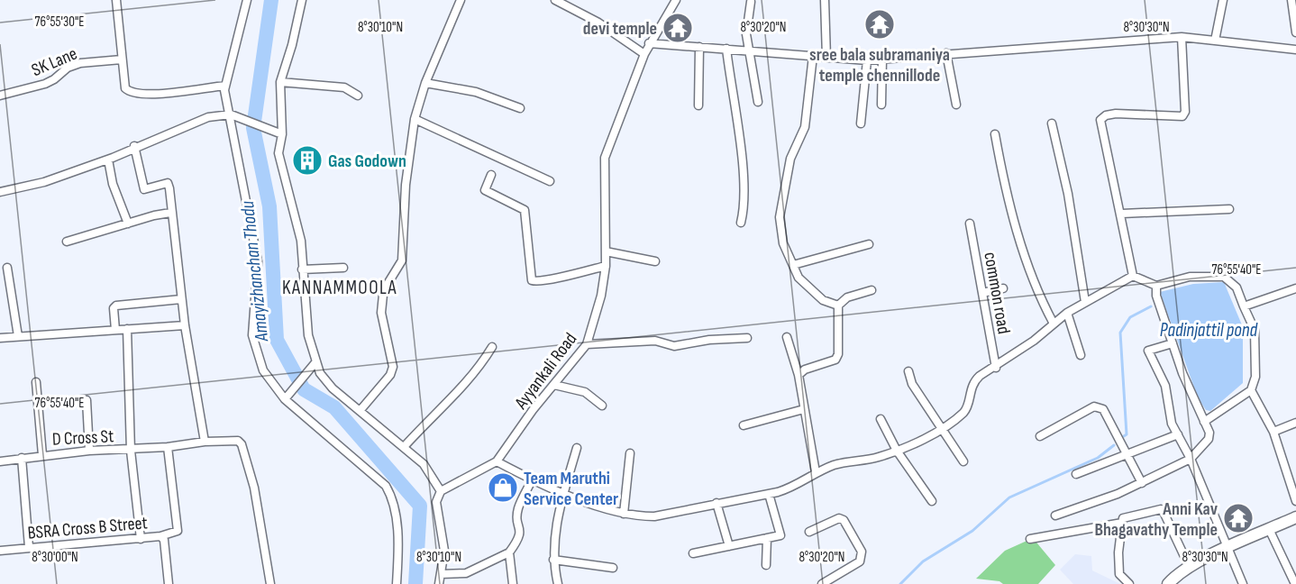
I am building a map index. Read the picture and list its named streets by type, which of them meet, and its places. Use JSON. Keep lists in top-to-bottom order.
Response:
{
  "streets": {
    "street": [
      "SK Lane",
      "common road",
      "Ayyankali Road",
      "D Cross St",
      "BSRA Cross B Street"
    ]
  },
  "districts": ["KANNAMMOOLA"],
  "water": ["Amayizhanchan Thodu", "Padinjattil pond"],
  "places": {
    "temple": ["sree bala subramaniya temple chennillode", "devi temple", "Anni Kav Bhagavathy Temple"],
    "building": ["Gas Godown"],
    "shop": ["Team Maruthi Service Center"]
  },
  "coordinates": [
    "76°55'30\"E",
    "8°30'10\"N",
    "8°30'20\"N",
    "8°30'30\"N",
    "76°55'40\"E",
    "8°30'00\"N"
  ]
}
